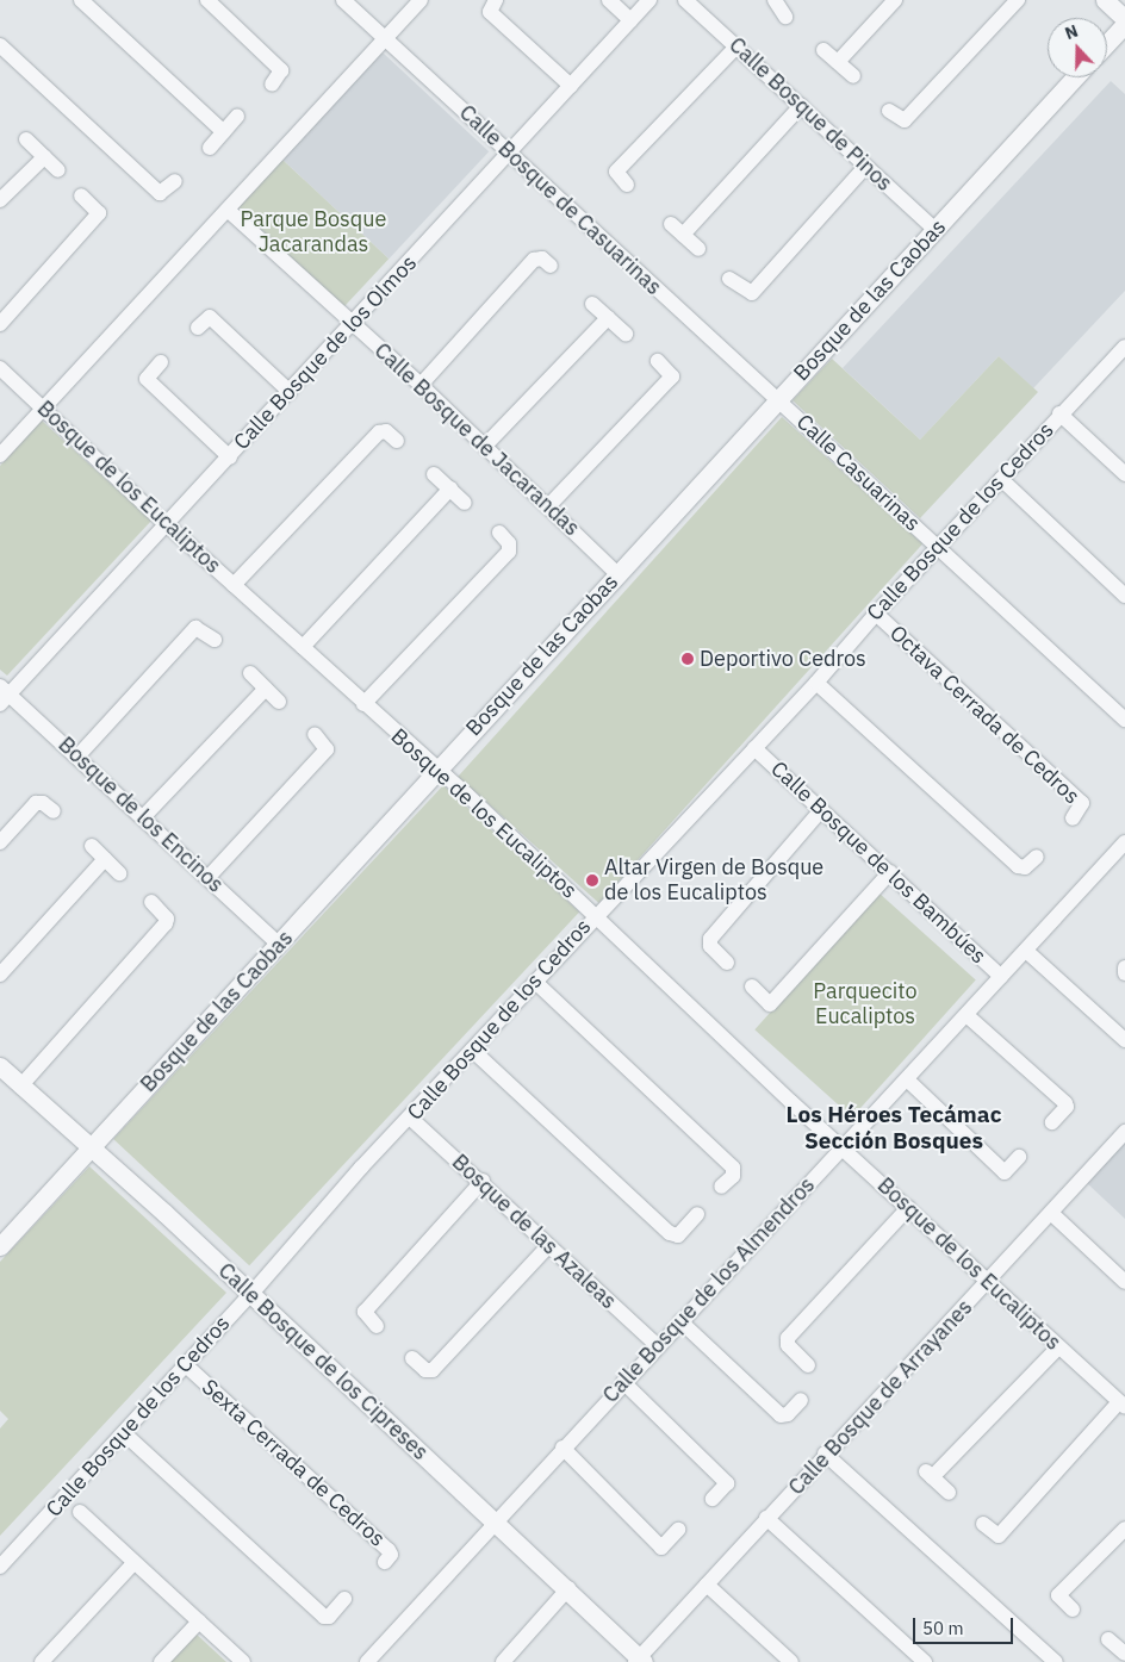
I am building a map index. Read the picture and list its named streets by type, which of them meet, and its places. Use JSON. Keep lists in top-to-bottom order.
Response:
{
  "streets": {
    "street": [
      "Calle Bosque de Pinos",
      "Calle Bosque de Casuarinas",
      "Bosque de las Caobas",
      "Calle Bosque de los Olmos",
      "Calle Bosque de Jacarandas",
      "Calle Casuarinas",
      "Bosque de los Eucaliptos",
      "Calle Bosque de los Cedros",
      "Octava Cerrada de Cedros",
      "Bosque de los Encinos",
      "Calle Bosque de los Bambúes",
      "Bosque de las Azaleas",
      "Calle Bosque de los Almendros",
      "Calle Bosque de los Cipreses",
      "Calle Bosque de Arrayanes",
      "Sexta Cerrada de Cedros"
    ]
  },
  "crossings": [
    ["Calle Bosque de Pinos", "Bosque de las Caobas"],
    ["Calle Bosque de Casuarinas", "Bosque de las Caobas"],
    ["Calle Bosque de Casuarinas", "Calle Bosque de los Olmos"],
    ["Calle Bosque de Casuarinas", "Calle Casuarinas"],
    ["Bosque de las Caobas", "Calle Bosque de Jacarandas"],
    ["Bosque de las Caobas", "Calle Casuarinas"],
    ["Bosque de las Caobas", "Bosque de los Eucaliptos"],
    ["Bosque de las Caobas", "Bosque de los Encinos"],
    ["Bosque de las Caobas", "Calle Bosque de los Cipreses"],
    ["Calle Bosque de los Olmos", "Calle Bosque de Jacarandas"],
    ["Calle Bosque de los Olmos", "Bosque de los Eucaliptos"],
    ["Calle Bosque de los Olmos", "Bosque de los Encinos"],
    ["Calle Casuarinas", "Calle Bosque de los Cedros"],
    ["Bosque de los Eucaliptos", "Calle Bosque de los Cedros"],
    ["Bosque de los Eucaliptos", "Calle Bosque de los Almendros"],
    ["Bosque de los Eucaliptos", "Calle Bosque de Arrayanes"],
    ["Calle Bosque de los Cedros", "Octava Cerrada de Cedros"],
    ["Calle Bosque de los Cedros", "Calle Bosque de los Bambúes"],
    ["Calle Bosque de los Cedros", "Bosque de las Azaleas"],
    ["Calle Bosque de los Cedros", "Calle Bosque de los Cipreses"],
    ["Calle Bosque de los Cedros", "Sexta Cerrada de Cedros"],
    ["Calle Bosque de los Bambúes", "Calle Bosque de los Almendros"],
    ["Bosque de las Azaleas", "Calle Bosque de los Almendros"],
    ["Calle Bosque de los Almendros", "Calle Bosque de los Cipreses"],
    ["Calle Bosque de los Cipreses", "Calle Bosque de Arrayanes"]
  ],
  "districts": ["Los Héroes Tecámac Sección Bosques"],
  "parks": ["Parque Bosque Jacarandas", "Parquecito Eucaliptos"],
  "places": ["Deportivo Cedros", "Altar Virgen de Bosque de los Eucaliptos"],
  "scale_bar": "50 m",
  "north": "top"
}
